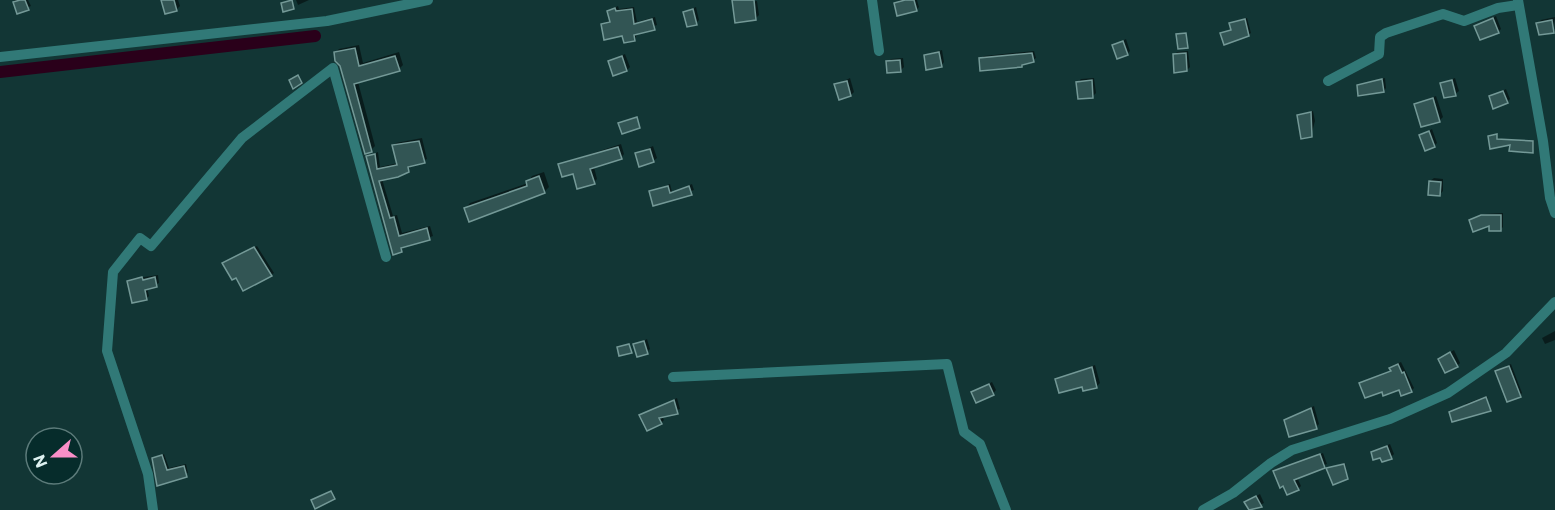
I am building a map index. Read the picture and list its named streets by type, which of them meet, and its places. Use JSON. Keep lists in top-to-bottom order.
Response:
{
  "north": "left"
}
